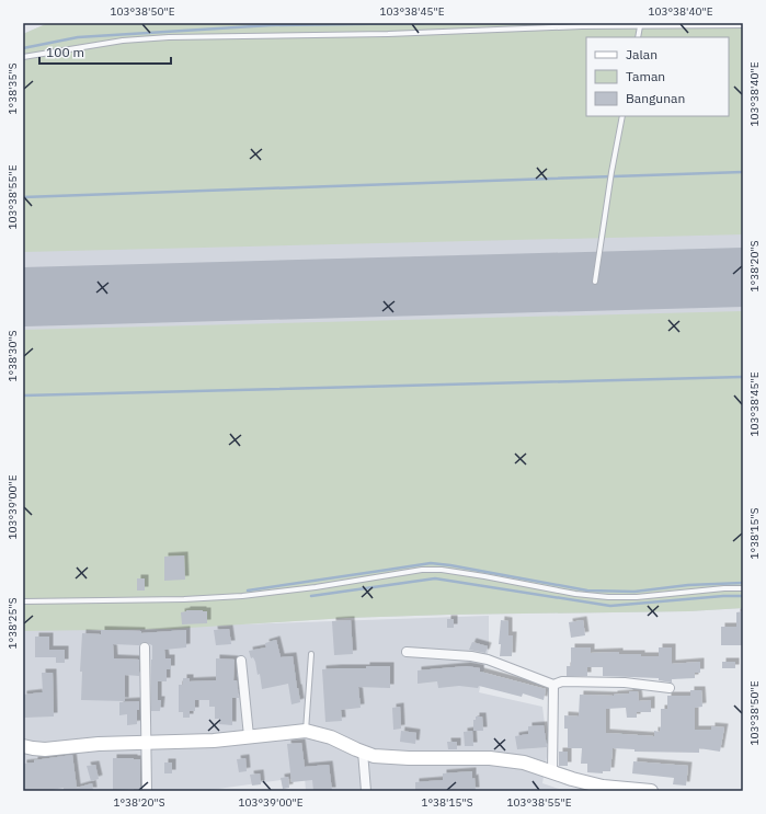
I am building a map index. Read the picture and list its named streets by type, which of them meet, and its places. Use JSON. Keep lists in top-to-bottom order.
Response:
{
  "legend": ["Jalan", "Taman", "Bangunan"],
  "scale_bar": "100 m",
  "coordinates": [
    "103°38'50\"E",
    "103°38'45\"E",
    "103°38'40\"E",
    "1°38'35\"S",
    "103°38'55\"E",
    "1°38'20\"S",
    "1°38'30\"S",
    "103°39'00\"E",
    "1°38'15\"S",
    "1°38'25\"S"
  ]
}
